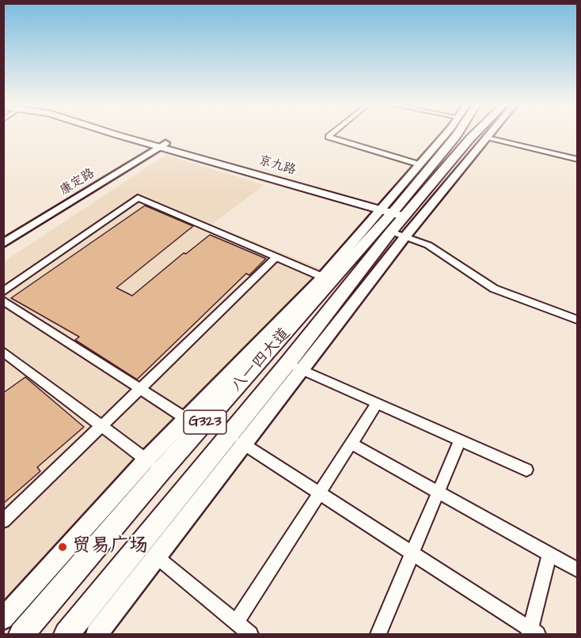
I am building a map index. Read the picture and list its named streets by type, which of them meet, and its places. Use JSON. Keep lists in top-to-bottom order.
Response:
{
  "streets": {
    "main road": ["京九路", "八一四大道", "G323"],
    "street": ["康定路"]
  },
  "crossings": [
    ["京九路", "康定路"],
    ["京九路", "八一四大道"]
  ],
  "places": ["贸易广场"]
}
